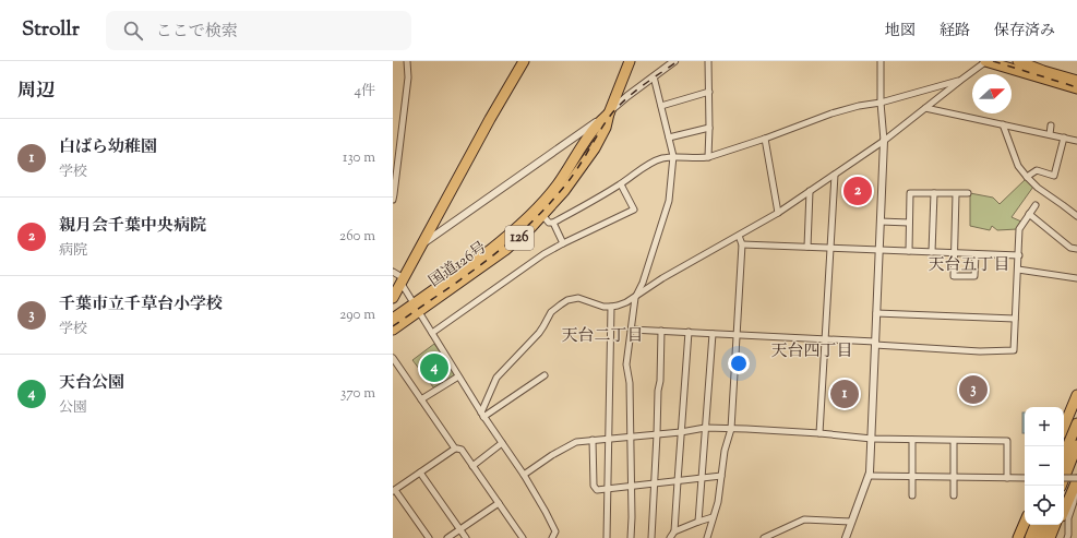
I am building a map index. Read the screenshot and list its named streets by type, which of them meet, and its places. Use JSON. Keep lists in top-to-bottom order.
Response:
{
  "streets": {
    "highway": ["126", "国道126号"]
  },
  "districts": ["天台五丁目", "天台二丁目", "天台四丁目"],
  "north": "right",
  "page": {
    "header": "Strollr",
    "search": "ここで検索",
    "nav": ["地図", "経路", "保存済み"],
    "heading": ["周辺", "4件"],
    "list": [
      {
        "mark": "1",
        "name": "白ばら幼稚園",
        "note": "学校",
        "value": "130 m"
      },
      {
        "mark": "2",
        "name": "親月会千葉中央病院",
        "note": "病院",
        "value": "260 m"
      },
      {
        "mark": "3",
        "name": "千葉市立千草台小学校",
        "note": "学校",
        "value": "290 m"
      },
      {
        "mark": "4",
        "name": "天台公園",
        "note": "公園",
        "value": "370 m"
      }
    ],
    "pins": [
      "2",
      "4",
      "3",
      "1"
    ],
    "map_buttons": ["+", "−"]
  }
}
